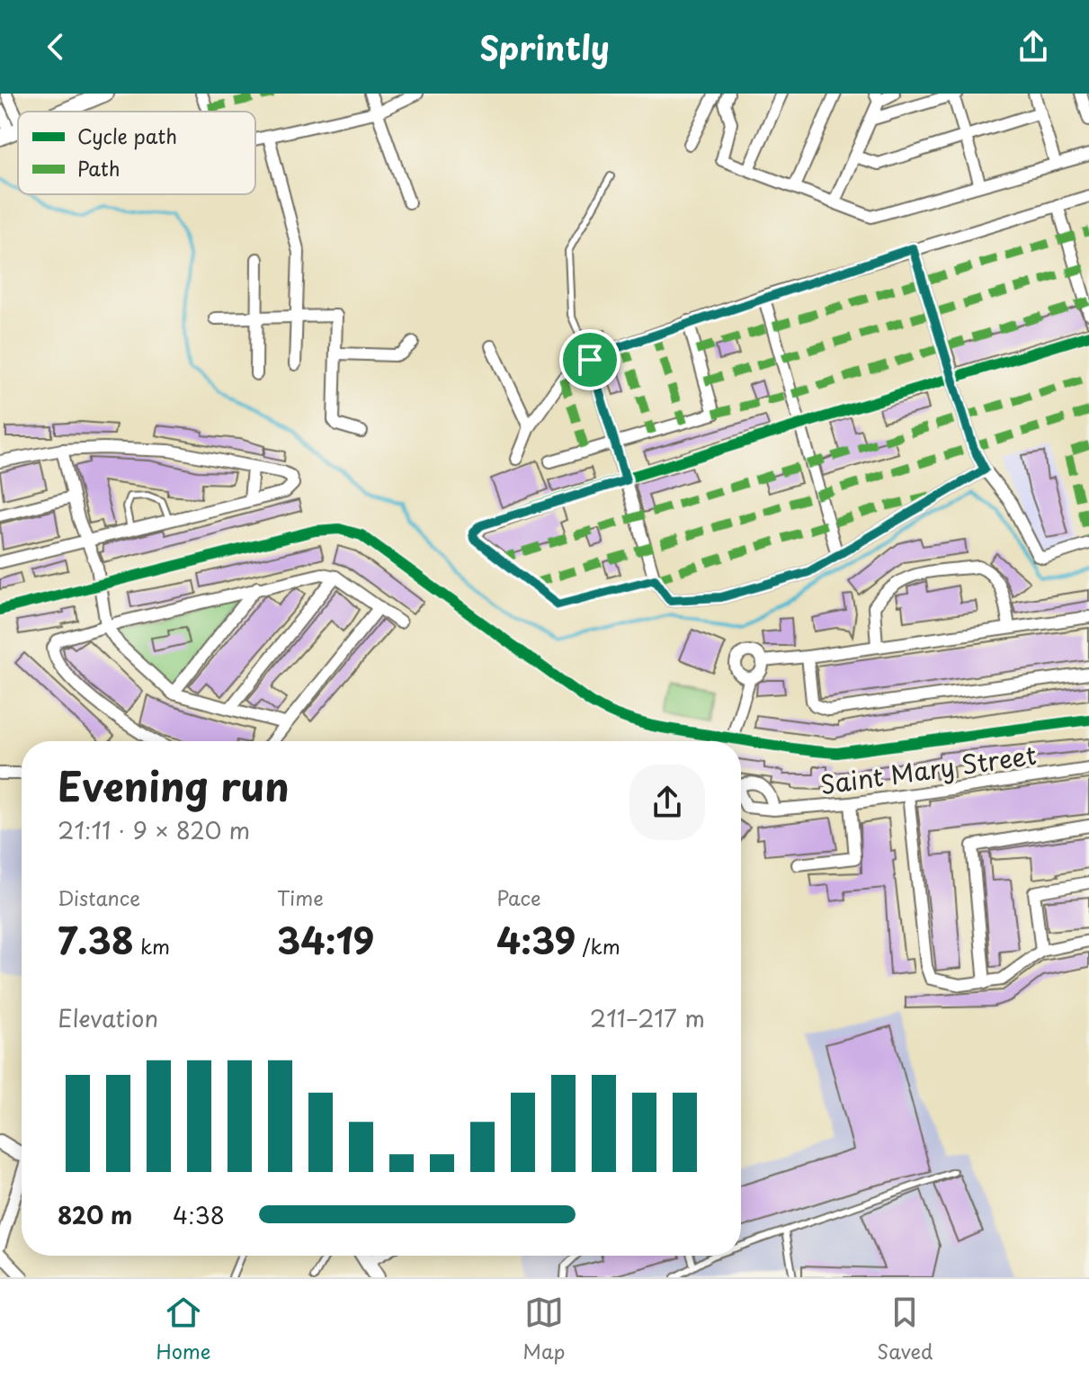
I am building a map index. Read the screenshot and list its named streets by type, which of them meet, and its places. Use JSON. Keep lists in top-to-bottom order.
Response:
{
  "streets": {
    "street": ["Saint Mary Street"]
  },
  "legend": ["Cycle path", "Path"],
  "page": {
    "header": "Sprintly",
    "heading": ["Evening run", "21:11 · 9 × 820 m"],
    "stats": [
      ["Distance", "7.38 km"],
      ["Time", "34:19"],
      ["Pace", "4:39 /km"]
    ],
    "chart": ["Elevation", "211–217 m"],
    "list": [
      {
        "name": "820 m",
        "note": "4:38"
      }
    ],
    "tabs": ["Home", "Map", "Saved"]
  }
}
